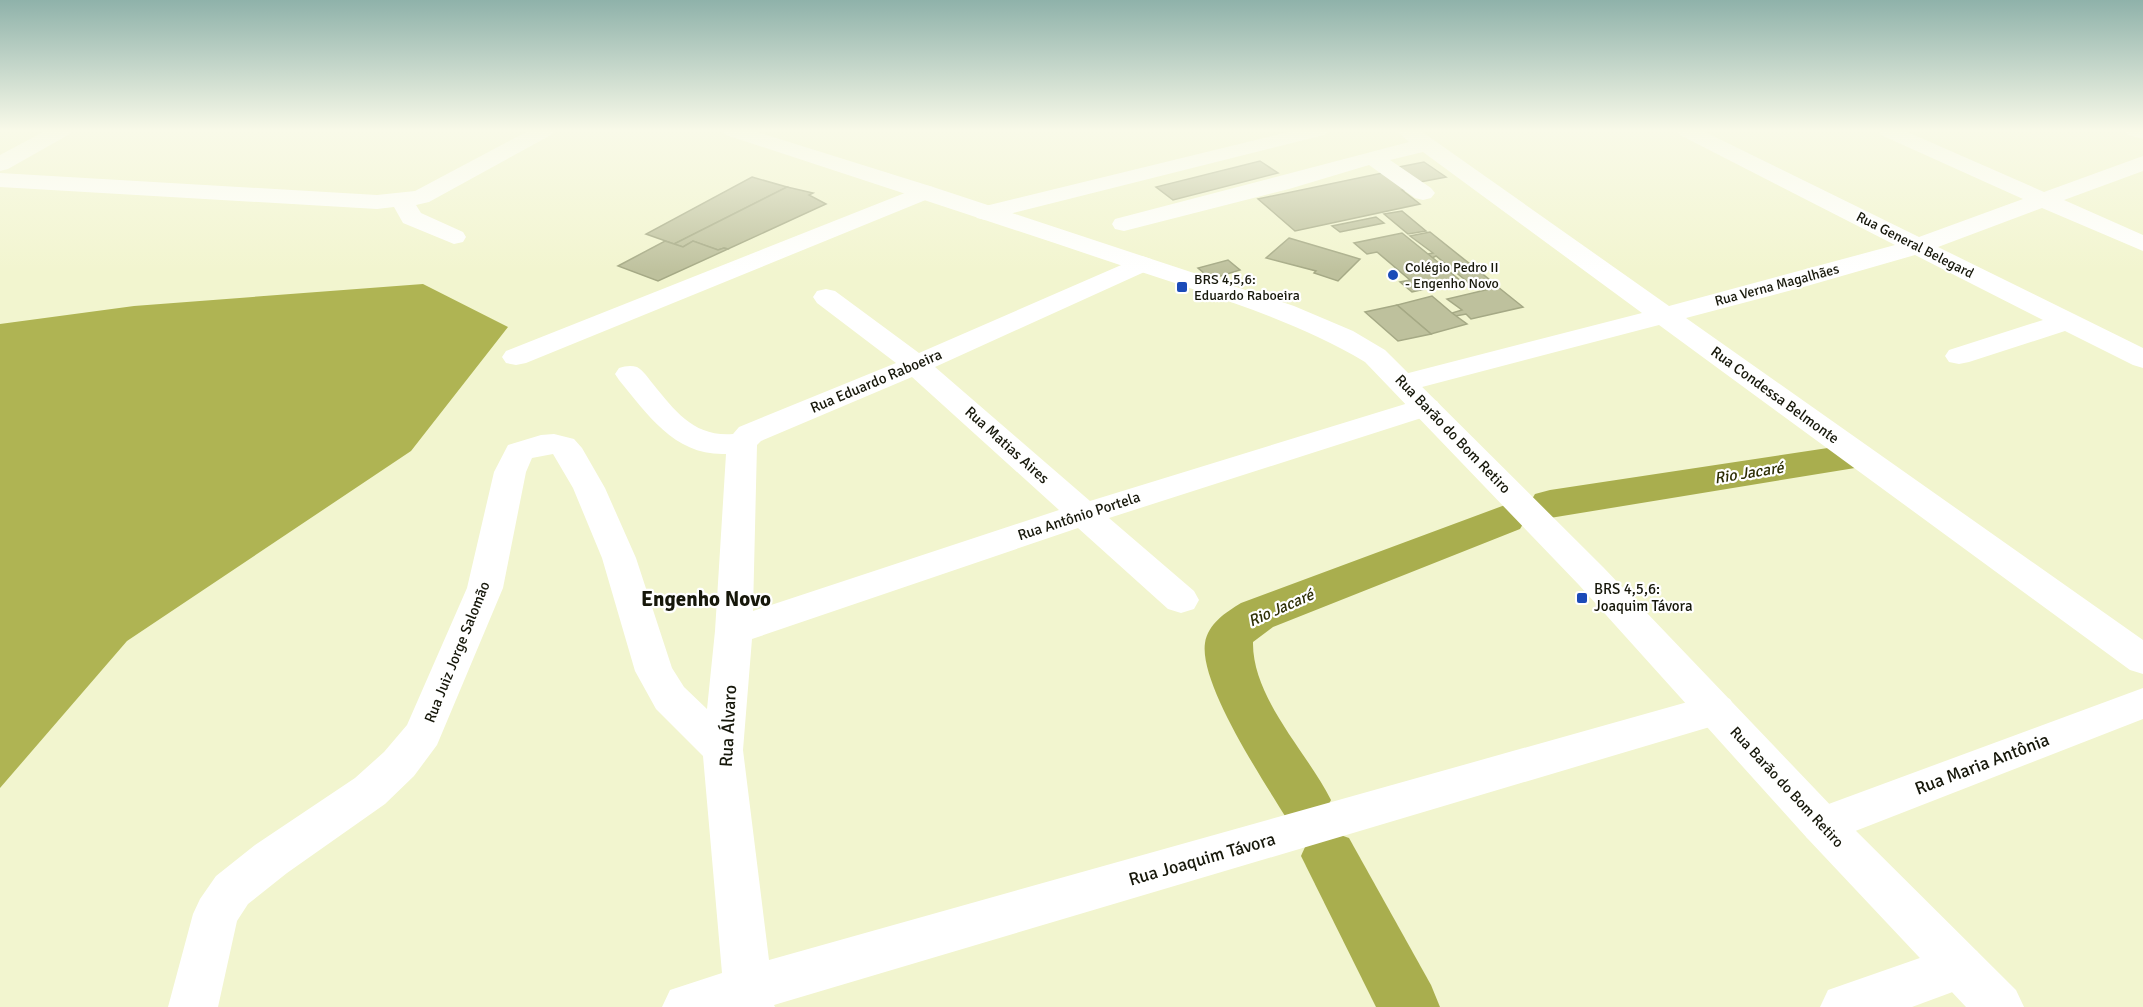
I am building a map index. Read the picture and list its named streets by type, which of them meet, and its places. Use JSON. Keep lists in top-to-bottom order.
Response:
{
  "streets": {
    "street": [
      "Rua General Belegard",
      "Rua Verna Magalhães",
      "Rua Eduardo Raboeira",
      "Rua Condessa Belmonte",
      "Rua Barão do Bom Retiro",
      "Rua Matias Aires",
      "Rua Antônio Portela",
      "Rua Juiz Jorge Salomão",
      "Rua Álvaro",
      "Rua Maria Antônia",
      "Rua Joaquim Távora"
    ]
  },
  "crossings": [
    ["Rua General Belegard", "Rua Verna Magalhães"],
    ["Rua Verna Magalhães", "Rua Condessa Belmonte"],
    ["Rua Verna Magalhães", "Rua Barão do Bom Retiro"],
    ["Rua Verna Magalhães", "Rua Antônio Portela"],
    ["Rua Eduardo Raboeira", "Rua Barão do Bom Retiro"],
    ["Rua Eduardo Raboeira", "Rua Matias Aires"],
    ["Rua Eduardo Raboeira", "Rua Álvaro"],
    ["Rua Barão do Bom Retiro", "Rua Antônio Portela"],
    ["Rua Barão do Bom Retiro", "Rua Maria Antônia"],
    ["Rua Barão do Bom Retiro", "Rua Joaquim Távora"],
    ["Rua Matias Aires", "Rua Antônio Portela"],
    ["Rua Antônio Portela", "Rua Álvaro"],
    ["Rua Juiz Jorge Salomão", "Rua Álvaro"],
    ["Rua Álvaro", "Rua Joaquim Távora"]
  ],
  "districts": ["Engenho Novo"],
  "water": ["Rio Jacaré"],
  "places": {
    "other": ["Colégio Pedro II - Engenho Novo"],
    "transit": ["BRS 4,5,6: Eduardo Raboeira", "BRS 4,5,6: Joaquim Távora"]
  }
}
